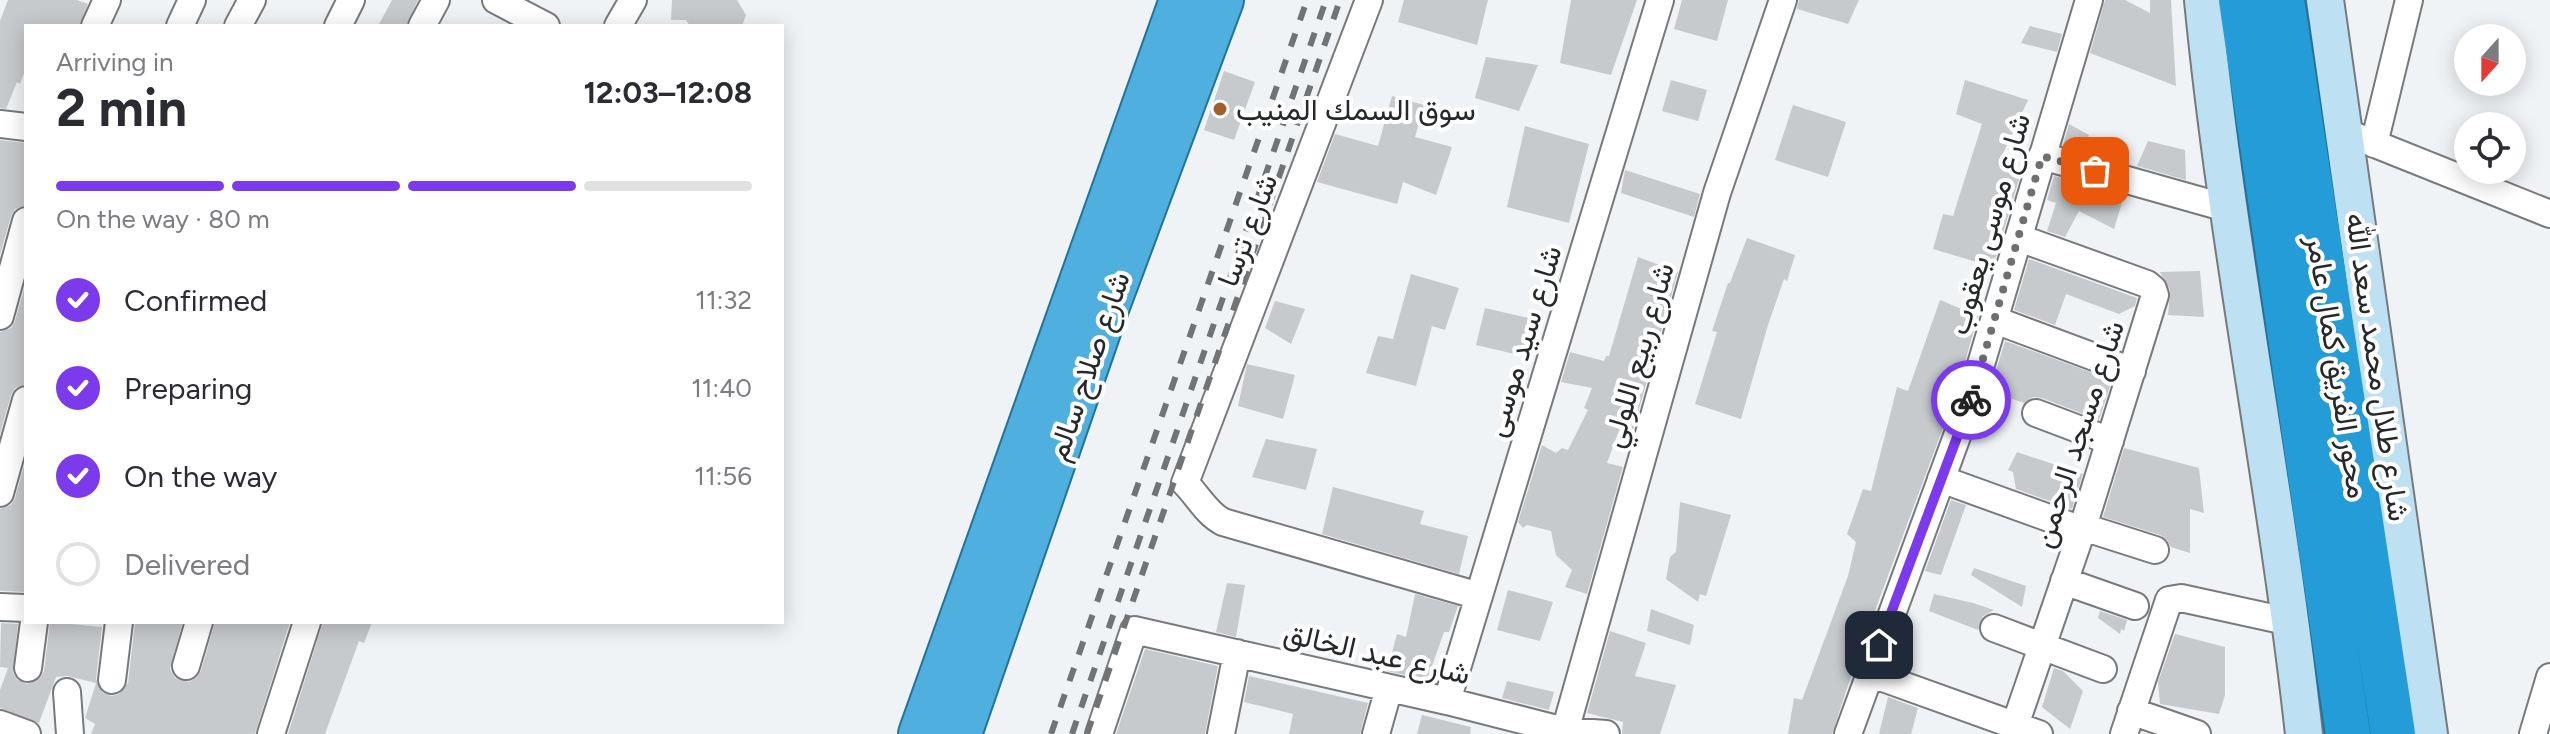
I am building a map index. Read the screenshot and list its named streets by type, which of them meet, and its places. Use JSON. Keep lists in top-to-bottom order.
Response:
{
  "streets": {
    "highway": ["شارع صلاح سالم", "محور الفريق كمال عامر"],
    "main road": ["شارع طلال محمد سعد الله"],
    "street": [
      "شارع موسى يعقوب",
      "شارع ترسا",
      "شارع سيد موسى",
      "شارع ربيع اللولي",
      "شارع مسجد الرحمن",
      "شارع عبد الخالق"
    ]
  },
  "crossings": [
    ["شارع موسى يعقوب", "شارع مسجد الرحمن"],
    ["شارع ترسا", "شارع سيد موسى"],
    ["شارع سيد موسى", "شارع عبد الخالق"],
    ["شارع ربيع اللولي", "شارع عبد الخالق"]
  ],
  "places": ["سوق السمك المنيب"],
  "north": "bottom",
  "page": {
    "heading": ["2 min", "Arriving in", "12:03–12:08"],
    "bar": "On the way · 80 m",
    "list": [
      ["Confirmed", "11:32"],
      ["Preparing", "11:40"],
      ["On the way", "11:56"],
      "Delivered"
    ]
  }
}
